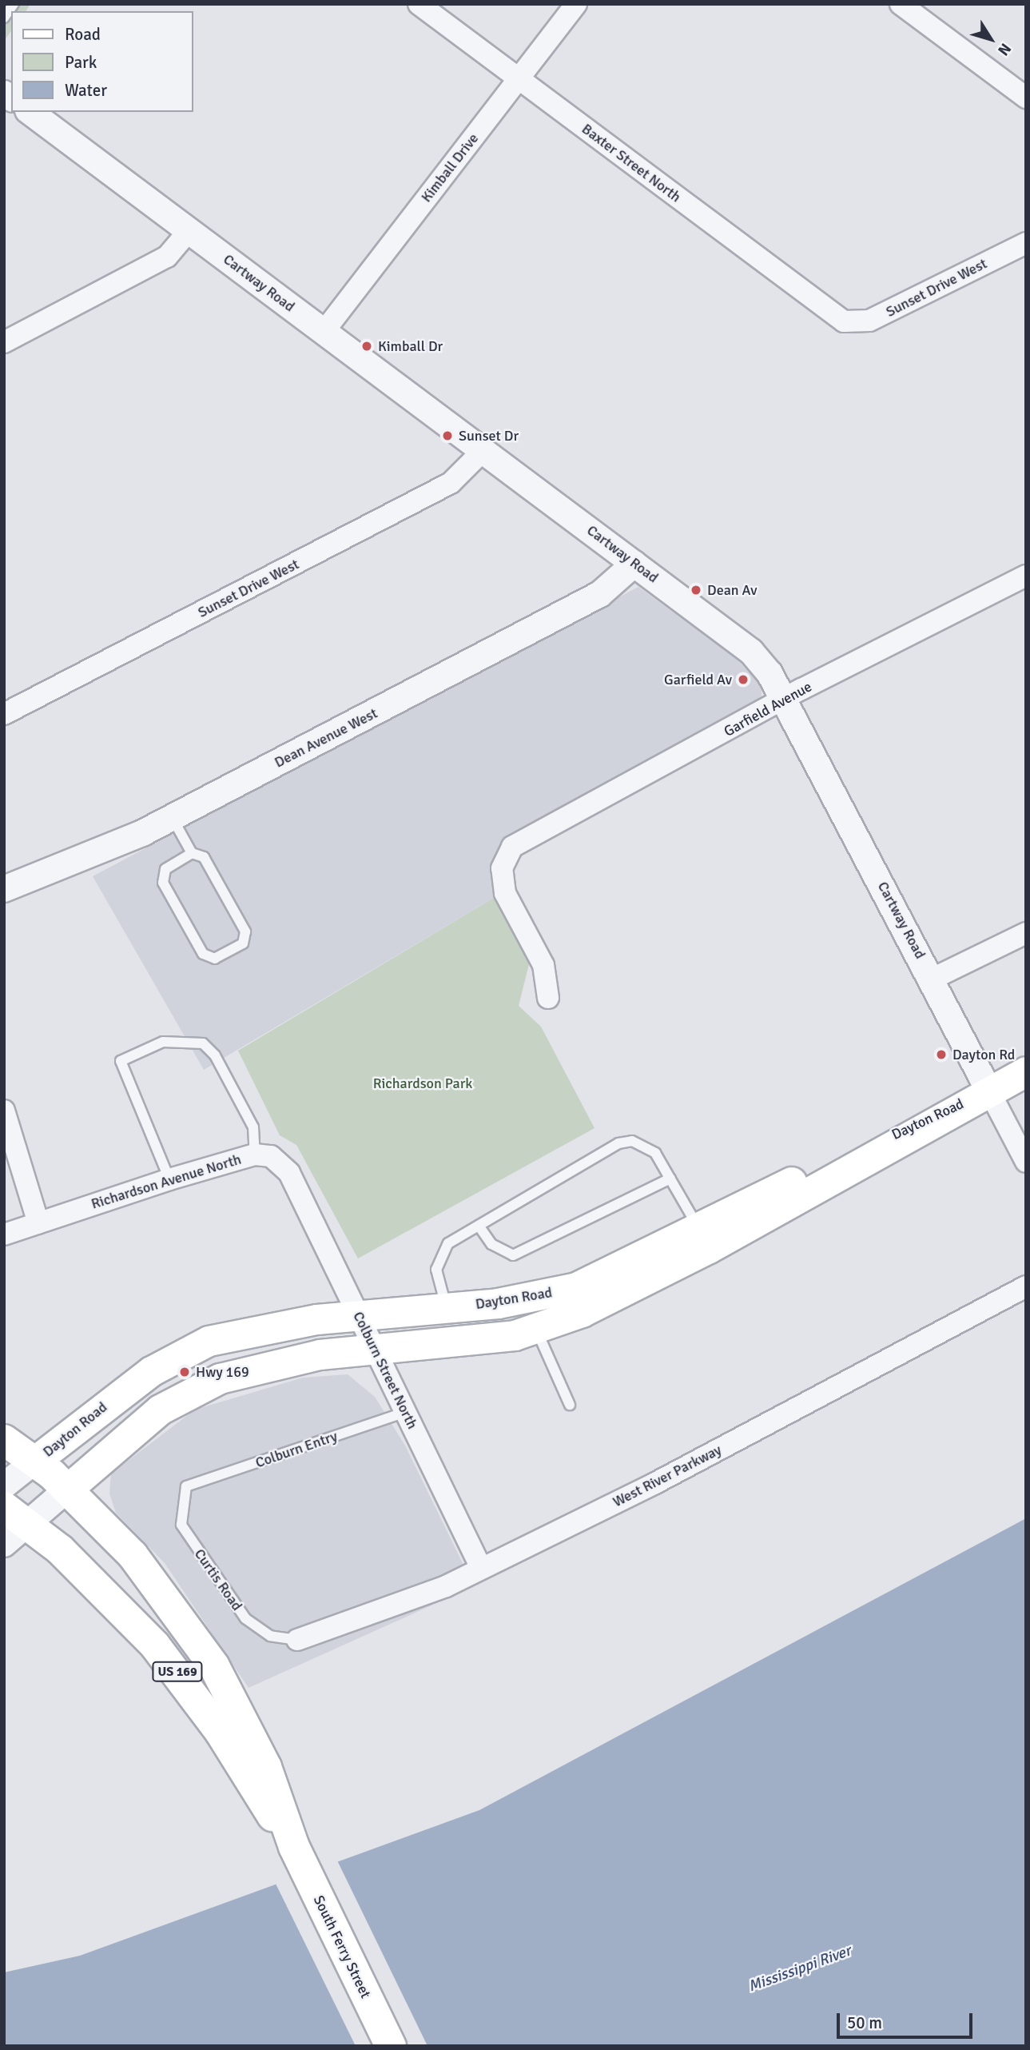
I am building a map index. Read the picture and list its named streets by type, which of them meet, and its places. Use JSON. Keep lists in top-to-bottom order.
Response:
{
  "streets": {
    "highway": ["US 169", "South Ferry Street"],
    "main road": ["Dayton Road"],
    "street": [
      "Baxter Street North",
      "Kimball Drive",
      "Cartway Road",
      "Sunset Drive West",
      "Garfield Avenue",
      "Dean Avenue West",
      "Richardson Avenue North",
      "Colburn Street North",
      "West River Parkway"
    ],
    "lane": ["Colburn Entry", "Curtis Road"]
  },
  "crossings": [
    ["Baxter Street North", "Kimball Drive"],
    ["Baxter Street North", "Sunset Drive West"],
    ["Kimball Drive", "Cartway Road"],
    ["Cartway Road", "Sunset Drive West"],
    ["Cartway Road", "Garfield Avenue"],
    ["Cartway Road", "Dean Avenue West"],
    ["Cartway Road", "Dayton Road"],
    ["Dayton Road", "Colburn Street North"],
    ["Dayton Road", "US 169"],
    ["Richardson Avenue North", "Colburn Street North"],
    ["Colburn Street North", "Colburn Entry"],
    ["Colburn Street North", "West River Parkway"],
    ["Colburn Entry", "Curtis Road"],
    ["West River Parkway", "Curtis Road"],
    ["US 169", "South Ferry Street"]
  ],
  "water": ["Mississippi River"],
  "parks": ["Richardson Park"],
  "places": [
    "Kimball Dr",
    "Sunset Dr",
    "Dean Av",
    "Garfield Av",
    "Dayton Rd",
    "Hwy 169"
  ],
  "legend": ["Road", "Park", "Water"],
  "scale_bar": "50 m",
  "north": "bottom right"
}
